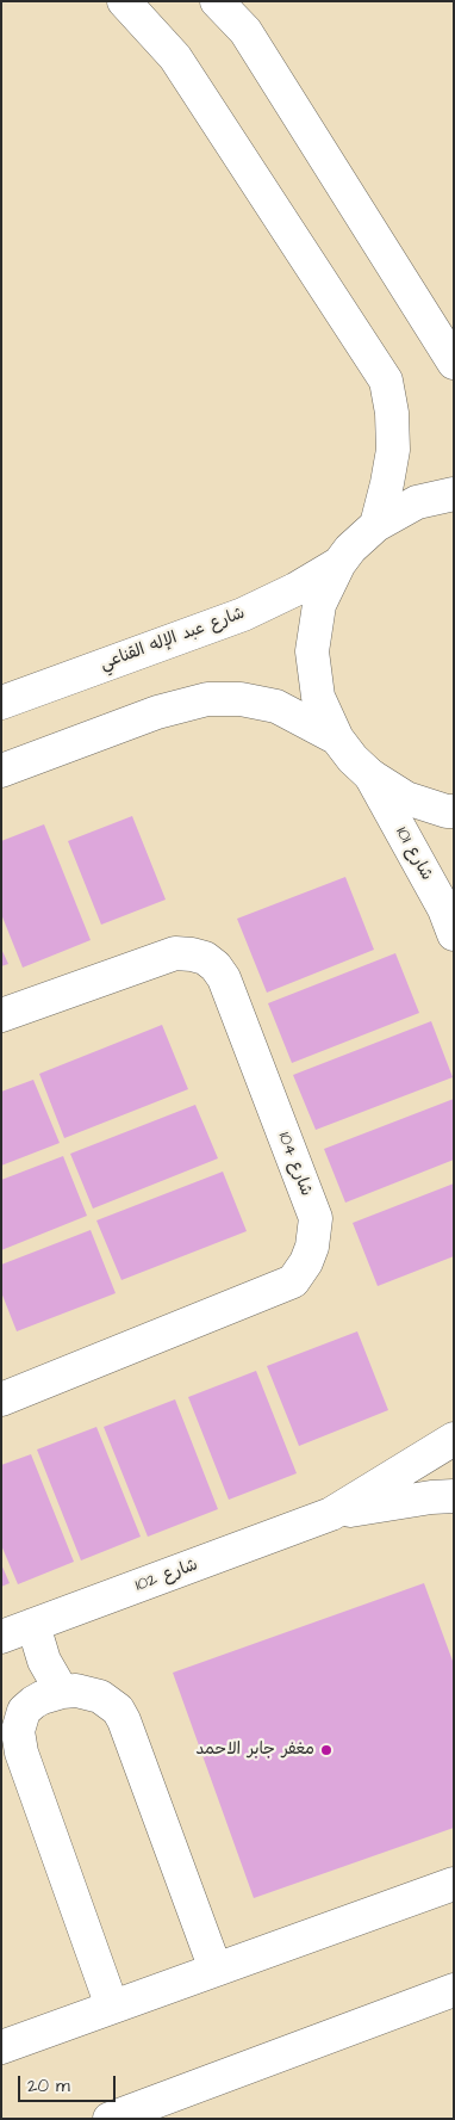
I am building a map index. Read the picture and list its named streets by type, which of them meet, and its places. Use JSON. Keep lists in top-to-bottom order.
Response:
{
  "streets": {
    "main road": [
      "شارع عبد الإله القناعي",
      "شارع 101",
      "شارع 104",
      "شارع 102"
    ]
  },
  "places": ["مغفر جابر الاحمد"],
  "scale_bar": "20 m"
}
